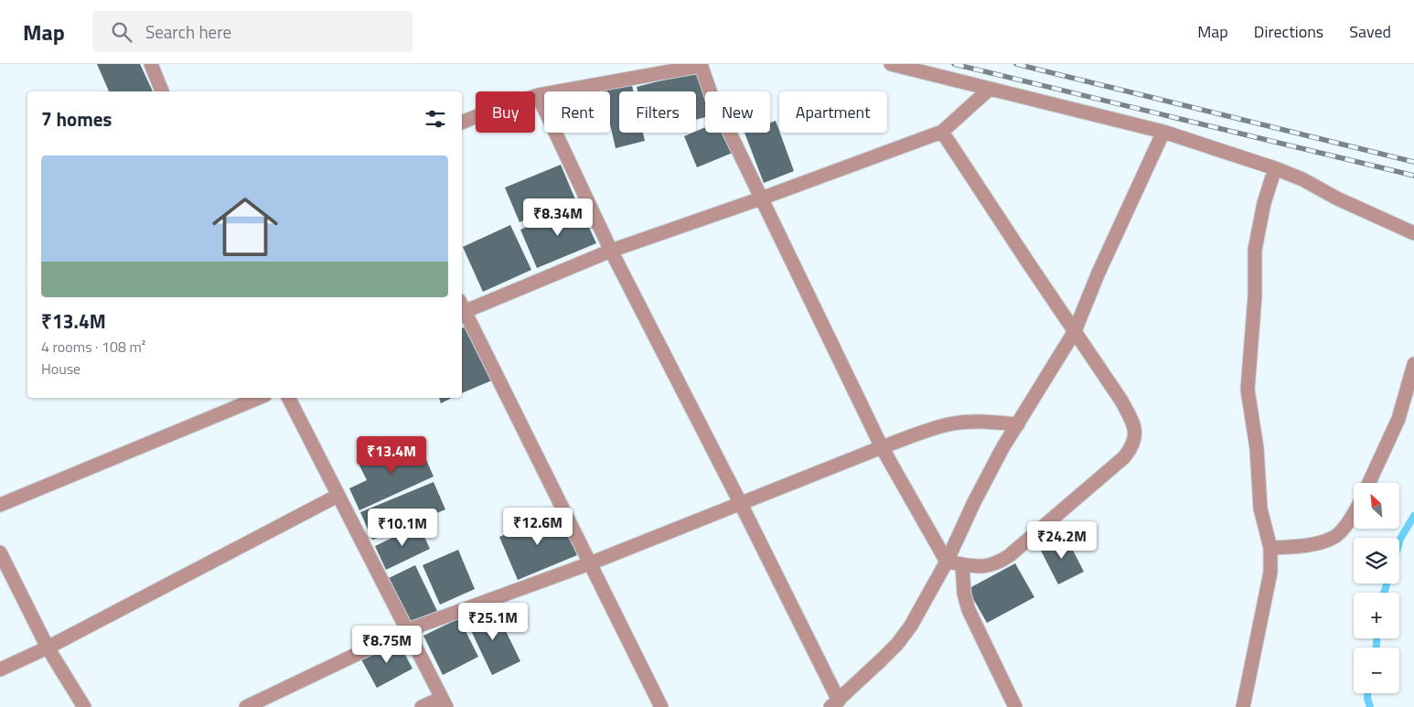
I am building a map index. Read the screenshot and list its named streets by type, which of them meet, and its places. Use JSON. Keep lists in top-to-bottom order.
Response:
{
  "north": "top left",
  "page": {
    "header": "Map",
    "search": "Search here",
    "nav": ["Map", "Directions", "Saved"],
    "chip": [
      "Buy",
      "Rent",
      "Filters",
      "New",
      "Apartment"
    ],
    "heading": "7 homes",
    "list": [
      {
        "name": "₹13.4M",
        "note": "4 rooms · 108 m² · House"
      }
    ],
    "price": [
      "₹8.34M",
      "₹13.4M",
      "₹12.6M",
      "₹10.1M",
      "₹24.2M",
      "₹25.1M",
      "₹8.75M"
    ],
    "map_buttons": ["+", "−"]
  }
}
